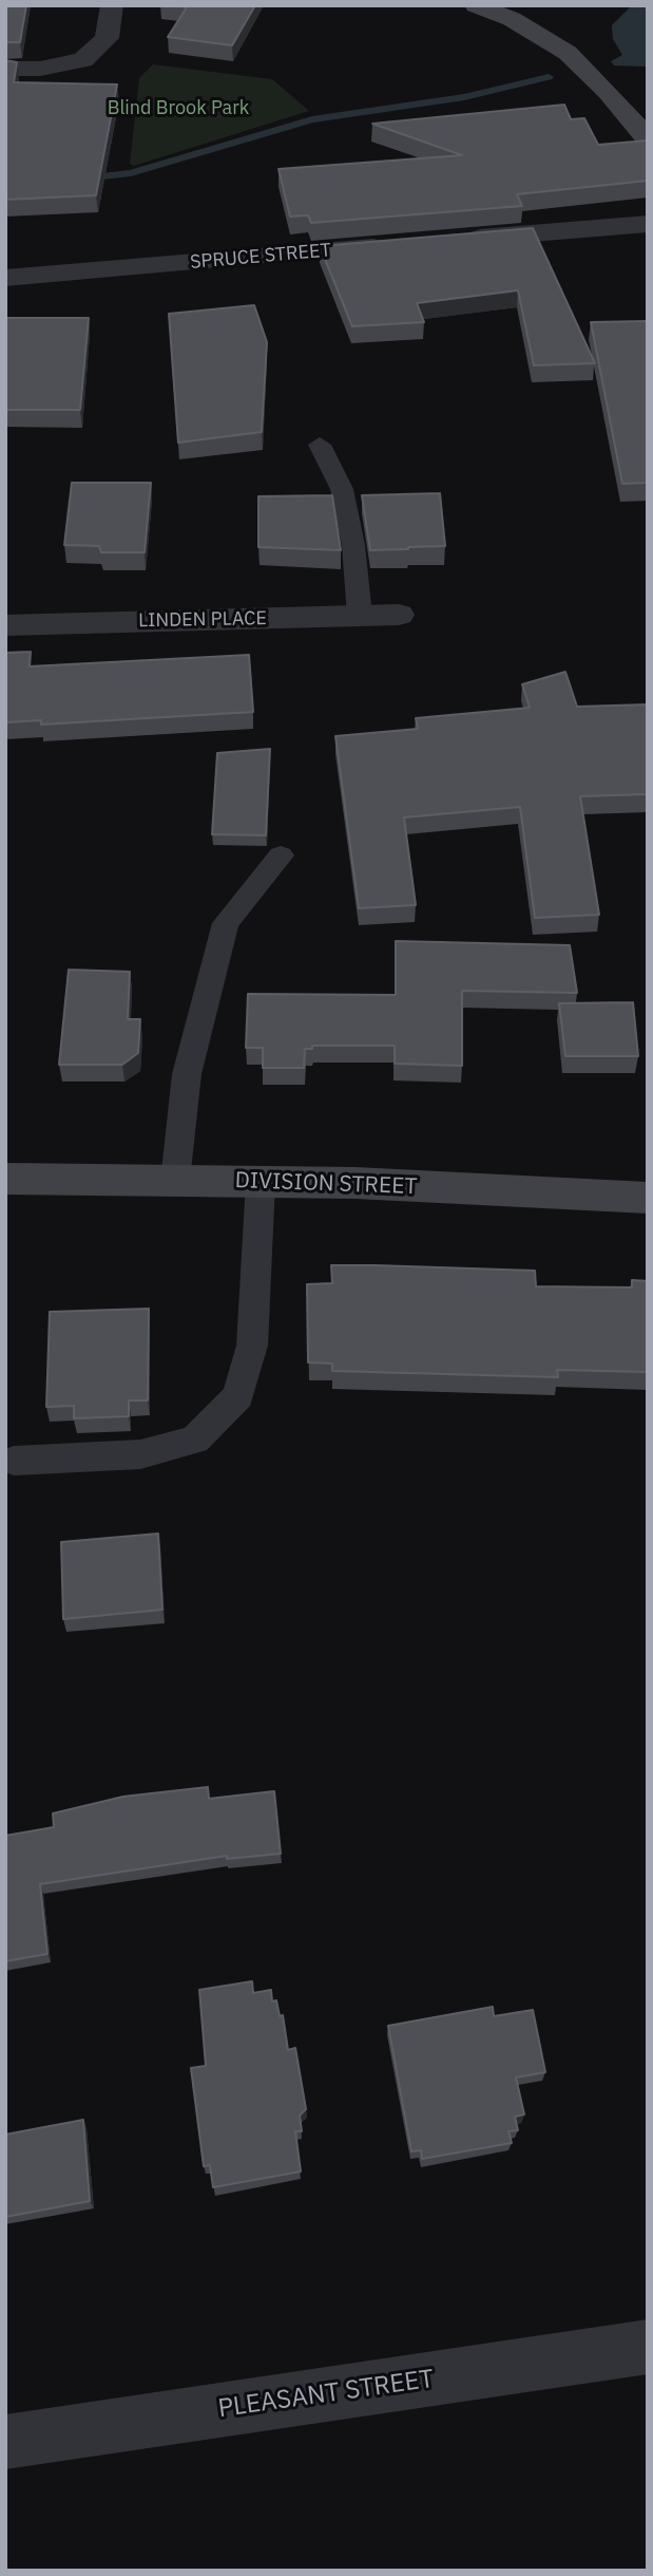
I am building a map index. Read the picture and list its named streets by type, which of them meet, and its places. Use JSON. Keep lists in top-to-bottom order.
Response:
{
  "streets": {
    "street": [
      "SPRUCE STREET",
      "LINDEN PLACE",
      "DIVISION STREET",
      "PLEASANT STREET"
    ]
  },
  "parks": ["Blind Brook Park"]
}
